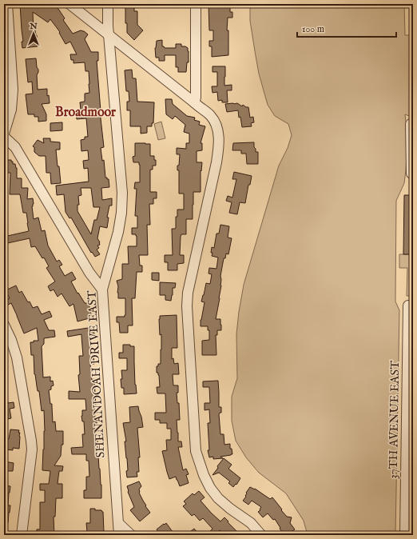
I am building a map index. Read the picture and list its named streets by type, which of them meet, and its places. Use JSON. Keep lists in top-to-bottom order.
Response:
{
  "streets": {
    "street": ["SHENANDOAH DRIVE EAST", "37TH AVENUE EAST"]
  },
  "districts": ["Broadmoor"],
  "scale_bar": "100 m",
  "north": "top"
}
